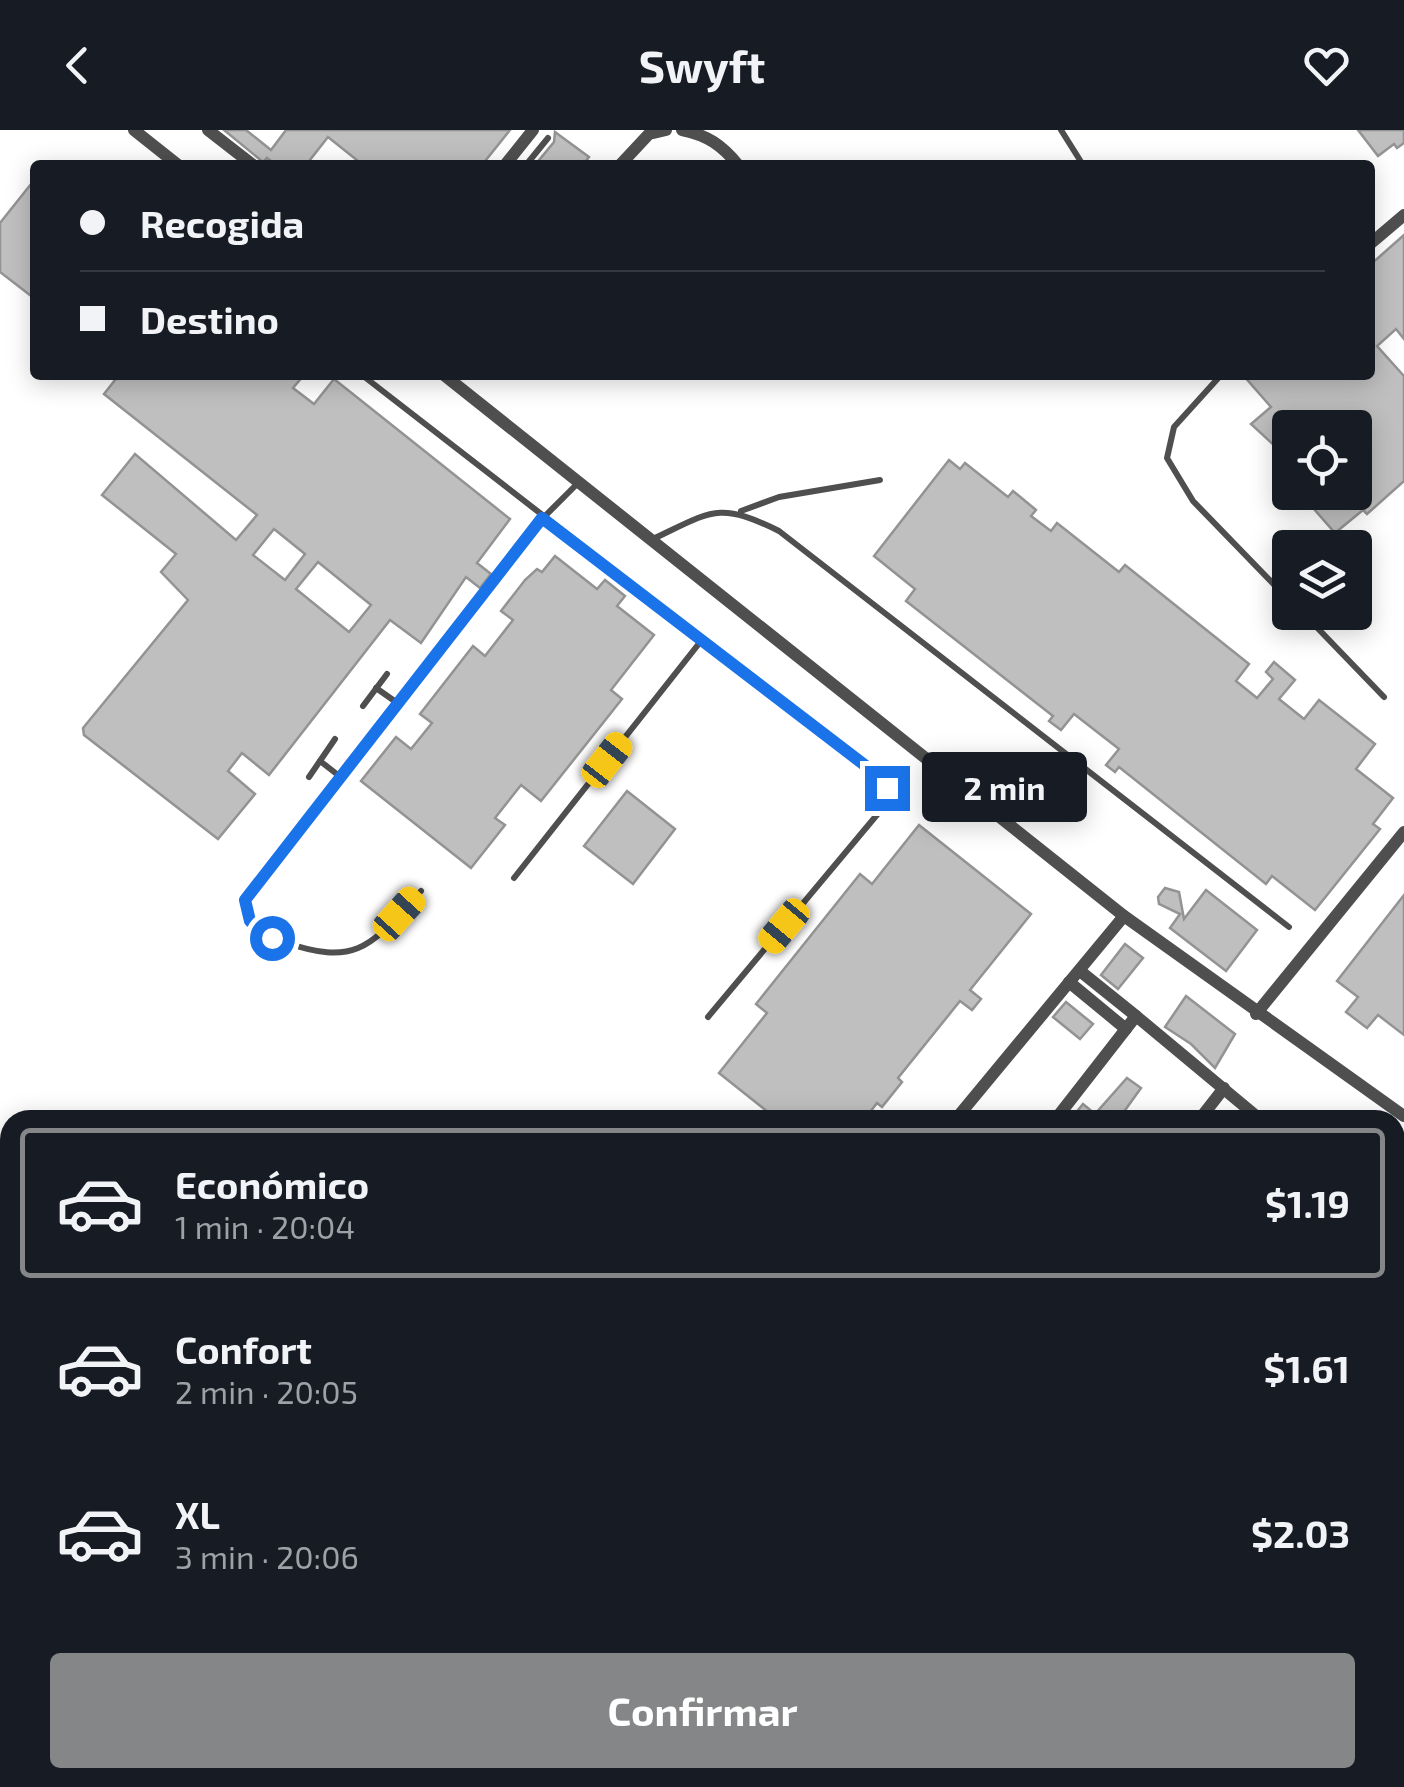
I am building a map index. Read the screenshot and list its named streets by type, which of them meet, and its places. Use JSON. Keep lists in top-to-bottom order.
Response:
{
  "page": {
    "header": "Swyft",
    "banner": ["Recogida", "Destino"],
    "bubble": "2 min",
    "list": [
      {
        "name": "Económico",
        "note": "1 min · 20:04",
        "value": "$1.19"
      },
      {
        "name": "Confort",
        "note": "2 min · 20:05",
        "value": "$1.61"
      },
      {
        "name": "XL",
        "note": "3 min · 20:06",
        "value": "$2.03"
      }
    ],
    "buttons": "Confirmar"
  }
}
